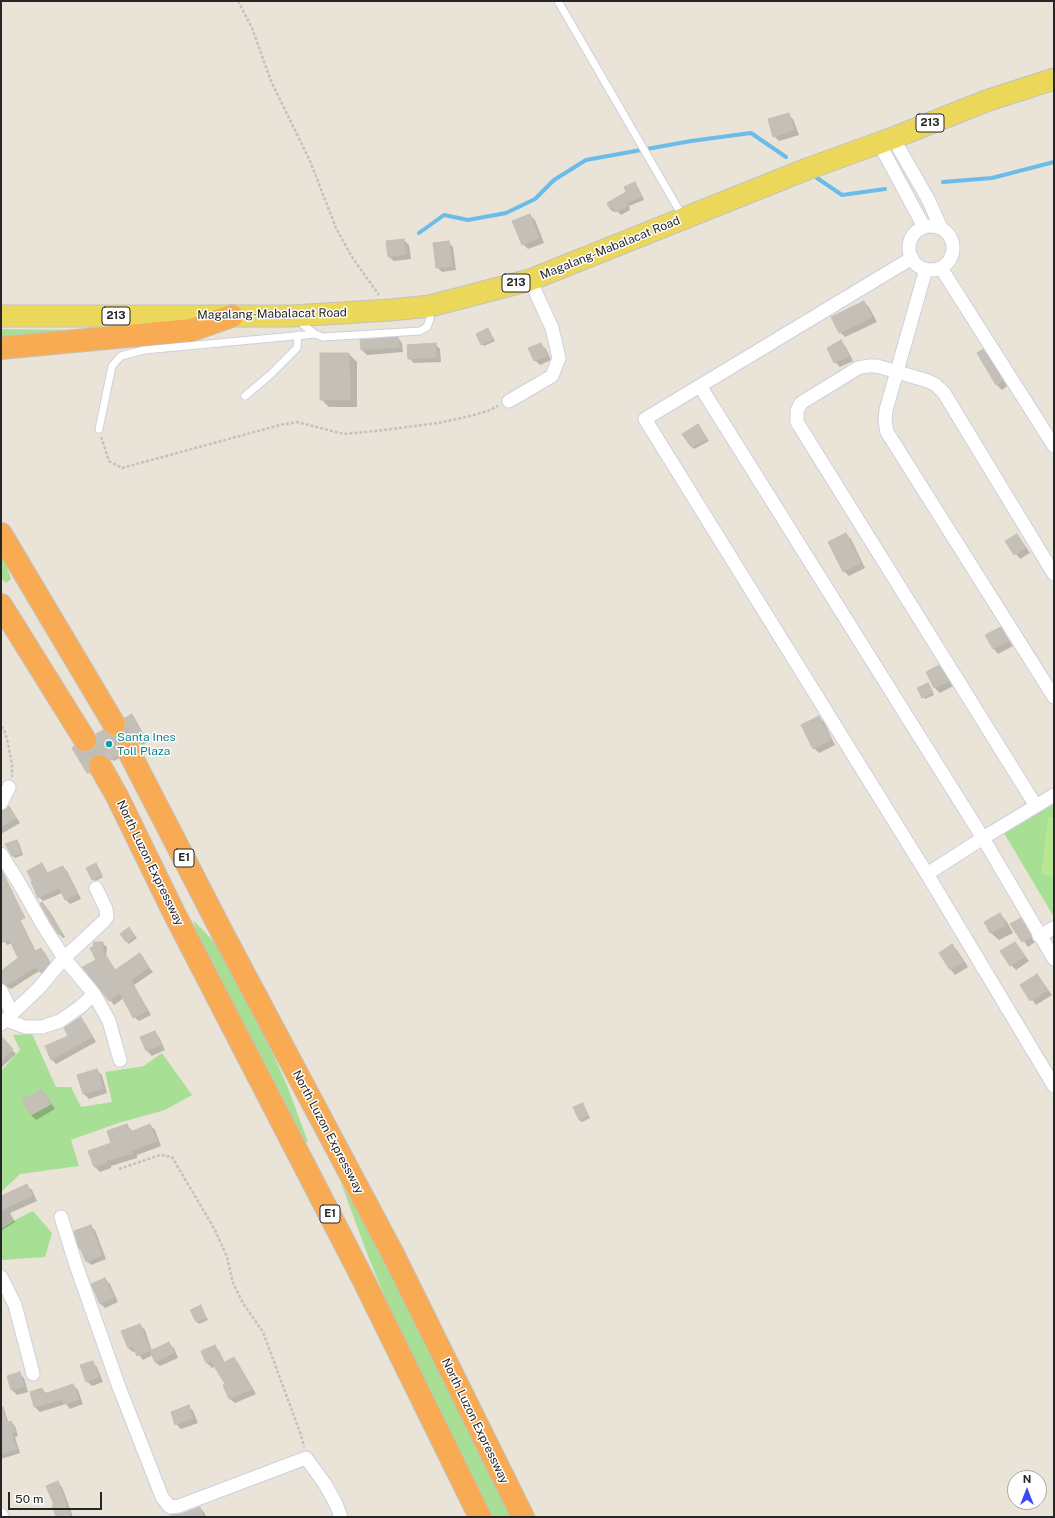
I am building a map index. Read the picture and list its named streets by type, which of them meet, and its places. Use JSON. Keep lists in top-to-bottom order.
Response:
{
  "streets": {
    "highway": ["E1", "North Luzon Expressway"],
    "main road": ["213", "Magalang-Mabalacat Road"]
  },
  "places": ["Santa Ines Toll Plaza"],
  "scale_bar": "50 m",
  "north": "top"
}
